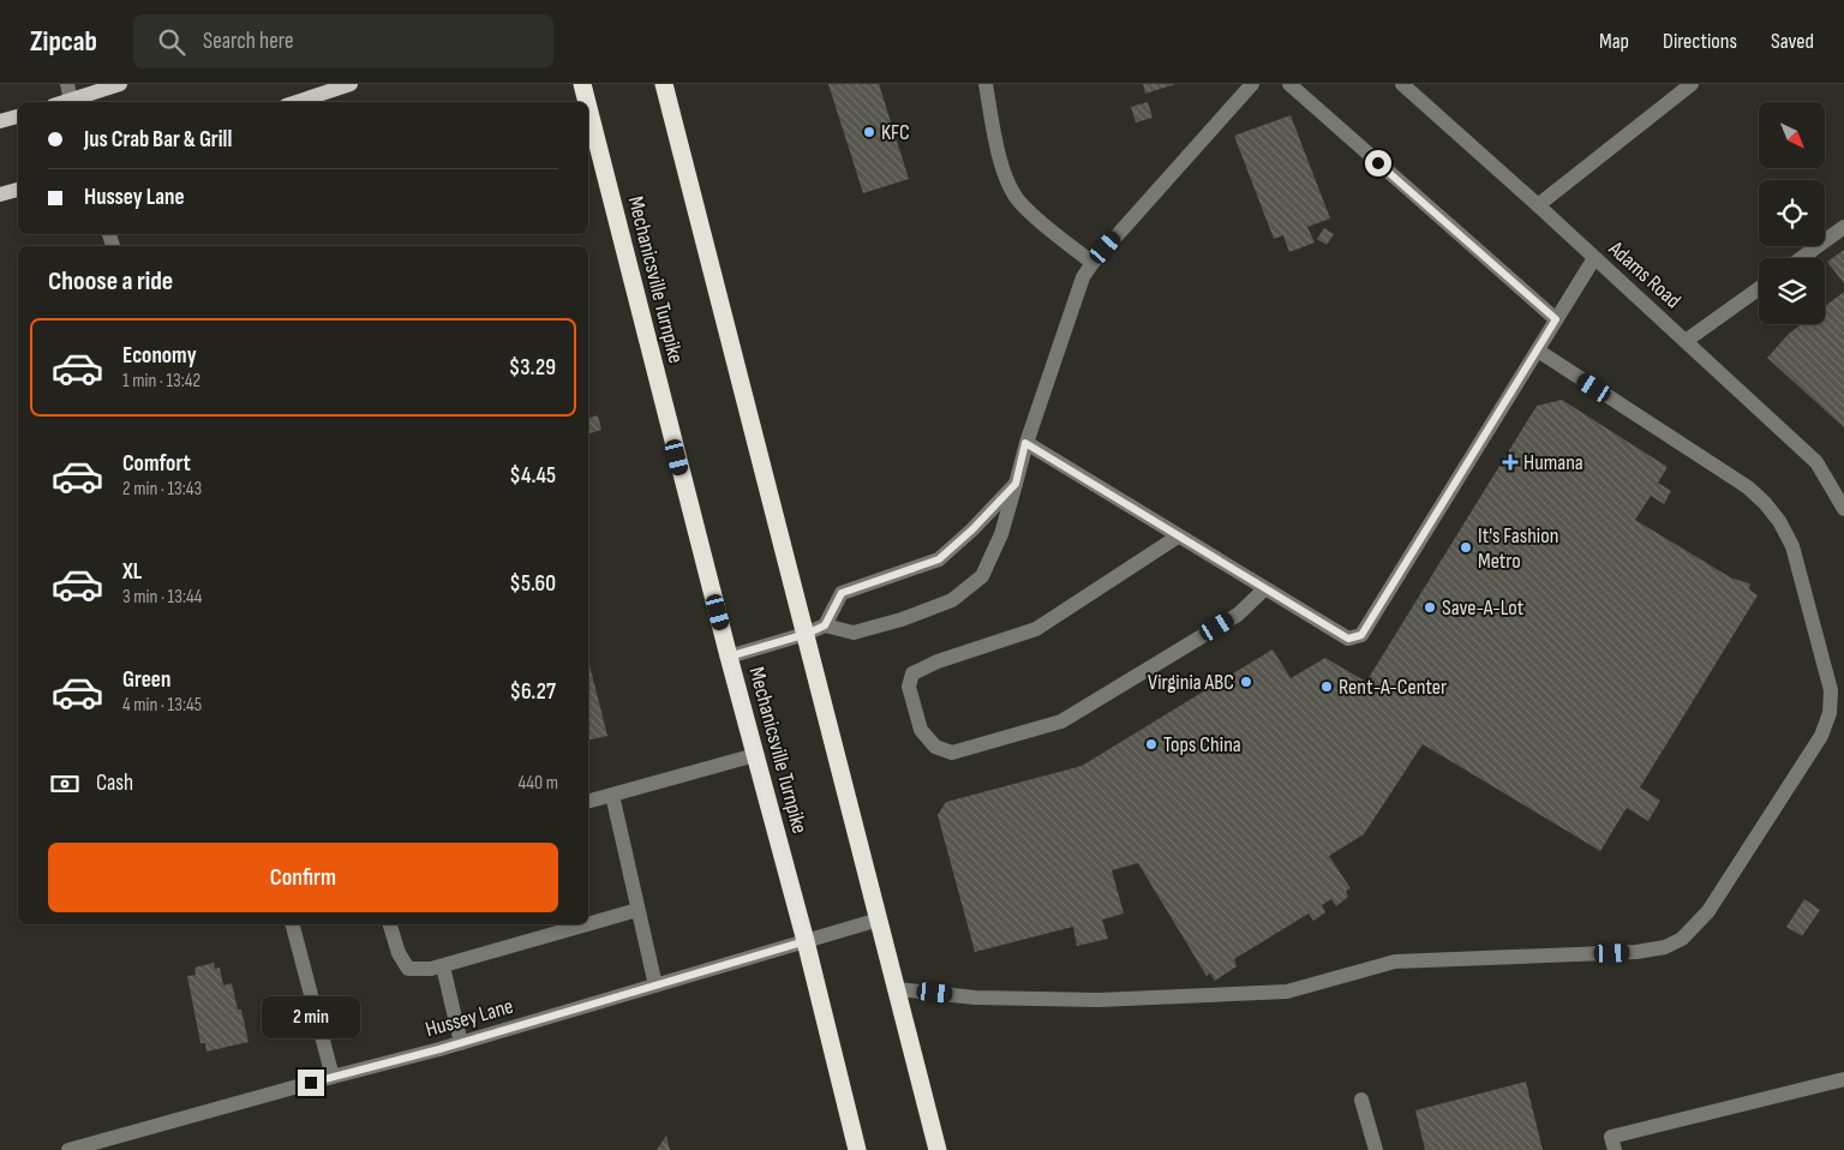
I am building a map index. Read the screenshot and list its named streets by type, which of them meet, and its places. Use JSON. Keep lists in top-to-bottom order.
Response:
{
  "streets": {
    "highway": ["Mechanicsville Turnpike"],
    "street": ["Adams Road", "Hussey Lane"]
  },
  "crossings": [
    ["Mechanicsville Turnpike", "Hussey Lane"]
  ],
  "places": {
    "other": [
      "KFC",
      "It's Fashion Metro",
      "Save-A-Lot",
      "Virginia ABC",
      "Rent-A-Center",
      "Tops China"
    ],
    "health": ["Humana"]
  },
  "north": "bottom right",
  "page": {
    "header": "Zipcab",
    "search": "Search here",
    "nav": ["Map", "Directions", "Saved"],
    "banner": ["Jus Crab Bar & Grill", "Hussey Lane"],
    "heading": "Choose a ride",
    "list": [
      {
        "name": "Economy",
        "note": "1 min · 13:42",
        "value": "$3.29"
      },
      {
        "name": "Comfort",
        "note": "2 min · 13:43",
        "value": "$4.45"
      },
      {
        "name": "XL",
        "note": "3 min · 13:44",
        "value": "$5.60"
      },
      {
        "name": "Green",
        "note": "4 min · 13:45",
        "value": "$6.27"
      }
    ],
    "pay": ["Cash", "440 m"],
    "buttons": "Confirm",
    "bubble": "2 min"
  }
}
